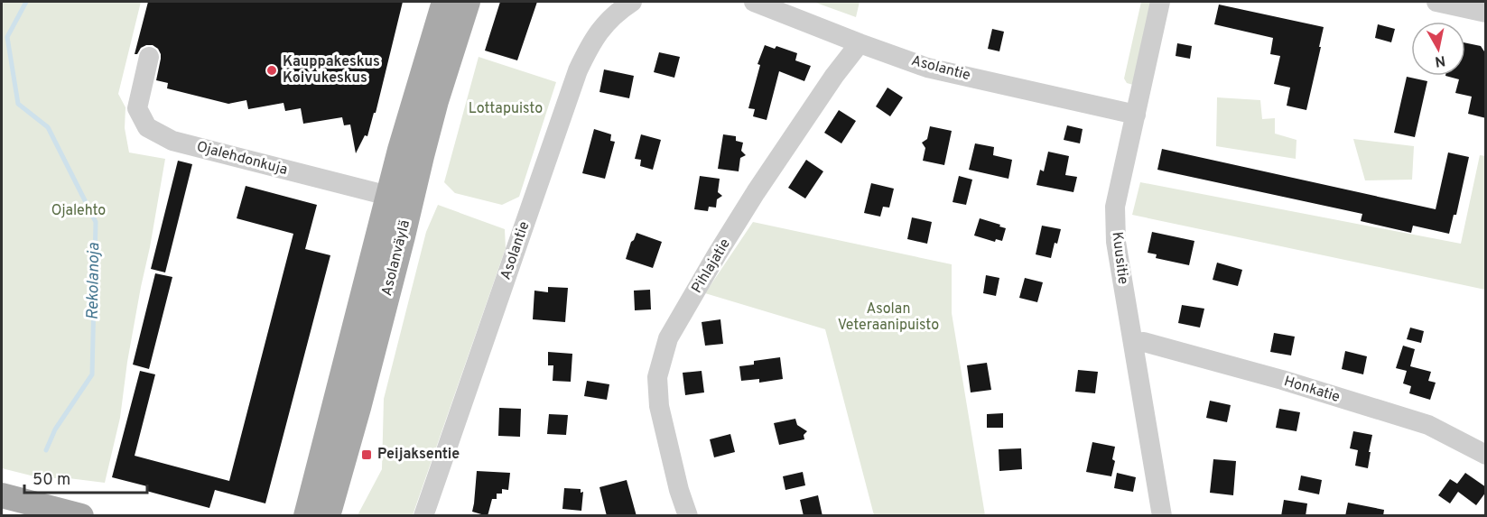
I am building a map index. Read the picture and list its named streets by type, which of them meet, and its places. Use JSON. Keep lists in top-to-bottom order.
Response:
{
  "streets": {
    "main road": ["Asolanväylä"],
    "street": [
      "Asolantie",
      "Ojalehdonkuja",
      "Kuusitie",
      "Pihlajatie",
      "Honkatie"
    ]
  },
  "crossings": [
    ["Asolantie", "Kuusitie"],
    ["Asolantie", "Pihlajatie"],
    ["Ojalehdonkuja", "Asolanväylä"],
    ["Kuusitie", "Honkatie"]
  ],
  "water": ["Rekolanoja"],
  "parks": ["Lottapuisto", "Ojalehto", "Asolan Veteraanipuisto"],
  "places": {
    "other": ["Kauppakeskus Koivukeskus"],
    "transit": ["Peijaksentie"]
  },
  "scale_bar": "50 m",
  "north": "bottom"
}
